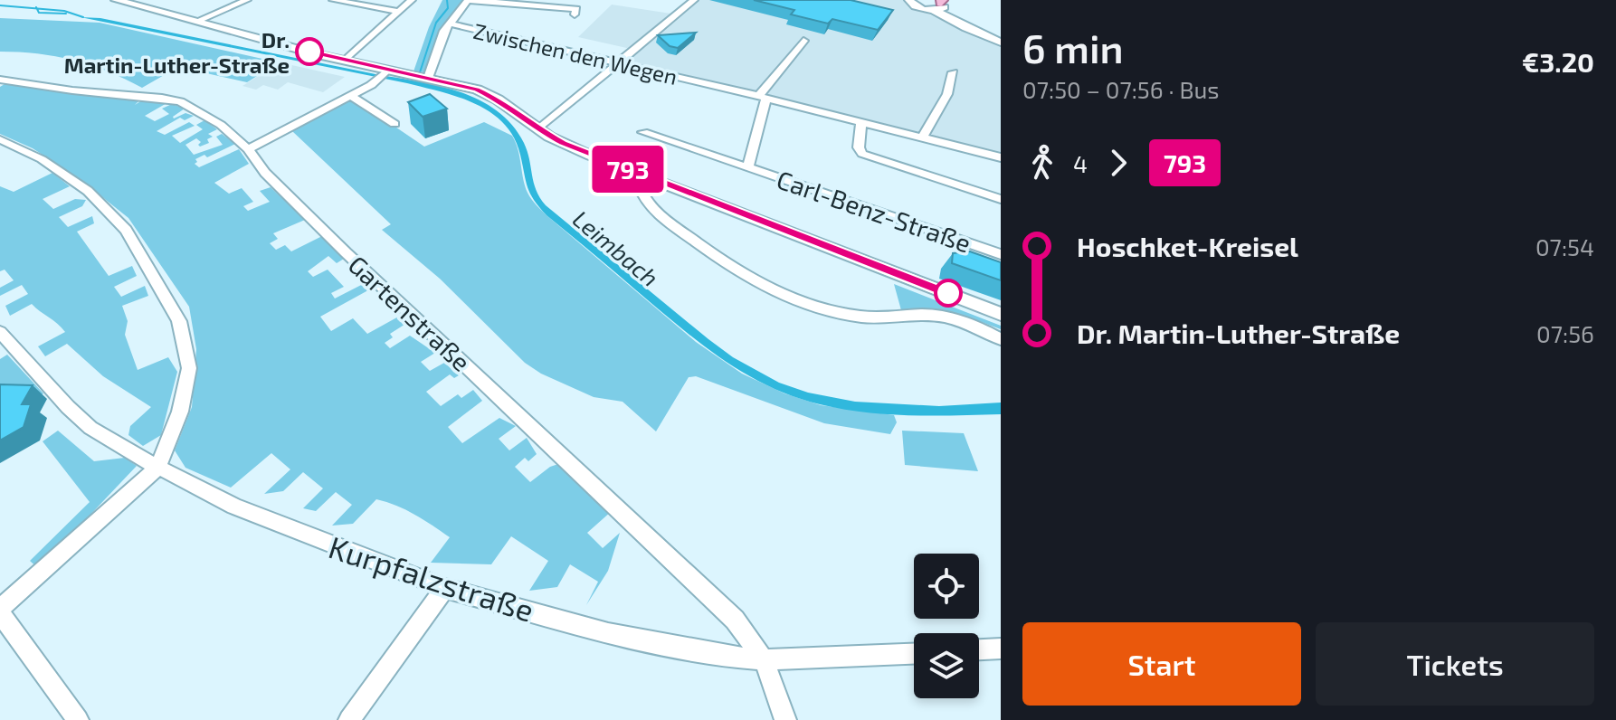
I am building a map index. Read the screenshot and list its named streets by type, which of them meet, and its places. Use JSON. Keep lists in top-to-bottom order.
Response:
{
  "streets": {
    "street": [
      "Zwischen den Wegen",
      "Carl-Benz-Straße",
      "Gartenstraße",
      "Kurpfalzstraße"
    ]
  },
  "crossings": [
    ["Zwischen den Wegen", "Carl-Benz-Straße"],
    ["Gartenstraße", "Kurpfalzstraße"]
  ],
  "water": ["Leimbach"],
  "places": ["Dr. Martin-Luther-Straße"],
  "lines": ["bus line 793"],
  "page": {
    "on_map": "793",
    "heading": ["6 min", "07:50 – 07:56 · Bus", "€3.20"],
    "legs": ["4", "793"],
    "list": [
      {
        "name": "Hoschket-Kreisel",
        "value": "07:54"
      },
      {
        "name": "Dr. Martin-Luther-Straße",
        "value": "07:56"
      }
    ],
    "buttons": ["Start", "Tickets"]
  }
}
